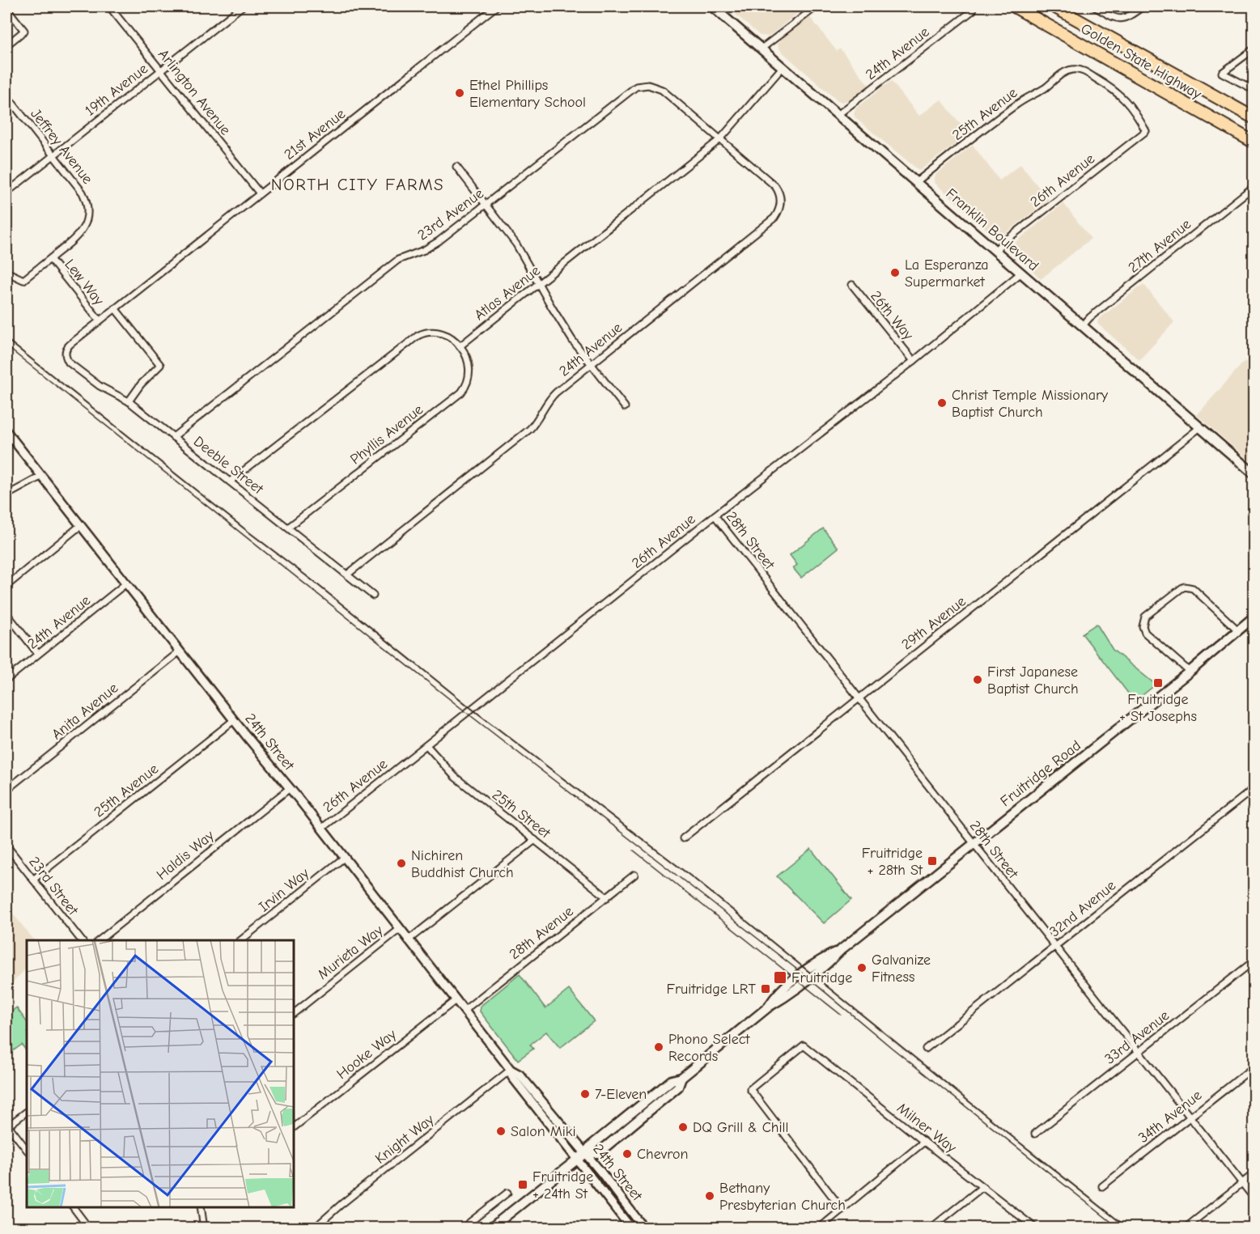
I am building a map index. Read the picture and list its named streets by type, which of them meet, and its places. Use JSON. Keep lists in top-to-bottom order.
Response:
{
  "streets": {
    "highway": ["Golden State Highway"],
    "main road": ["Franklin Boulevard", "Fruitridge Road"],
    "street": [
      "24th Avenue",
      "19th Avenue",
      "Arlington Avenue",
      "25th Avenue",
      "21st Avenue",
      "Jeffrey Avenue",
      "26th Avenue",
      "23rd Avenue",
      "27th Avenue",
      "Lew Way",
      "Atlas Avenue",
      "26th Way",
      "Phyllis Avenue",
      "Deeble Street",
      "28th Street",
      "29th Avenue",
      "Anita Avenue",
      "24th Street",
      "25th Street",
      "Haldis Way",
      "23rd Street",
      "Irvin Way",
      "32nd Avenue",
      "28th Avenue",
      "Murieta Way",
      "33rd Avenue",
      "Hooke Way",
      "34th Avenue",
      "Milner Way",
      "Knight Way"
    ]
  },
  "crossings": [
    ["24th Avenue", "23rd Avenue"],
    ["24th Avenue", "Franklin Boulevard"],
    ["24th Avenue", "Atlas Avenue"],
    ["24th Avenue", "Deeble Street"],
    ["24th Avenue", "24th Street"],
    ["19th Avenue", "Arlington Avenue"],
    ["19th Avenue", "Jeffrey Avenue"],
    ["Arlington Avenue", "21st Avenue"],
    ["25th Avenue", "26th Avenue"],
    ["25th Avenue", "Franklin Boulevard"],
    ["25th Avenue", "24th Street"],
    ["25th Avenue", "23rd Street"],
    ["21st Avenue", "Lew Way"],
    ["21st Avenue", "Deeble Street"],
    ["Jeffrey Avenue", "Lew Way"],
    ["26th Avenue", "Franklin Boulevard"],
    ["26th Avenue", "26th Way"],
    ["26th Avenue", "28th Street"],
    ["26th Avenue", "24th Street"],
    ["26th Avenue", "25th Street"],
    ["23rd Avenue", "Atlas Avenue"],
    ["23rd Avenue", "Deeble Street"],
    ["Franklin Boulevard", "27th Avenue"],
    ["Franklin Boulevard", "Atlas Avenue"],
    ["Franklin Boulevard", "29th Avenue"],
    ["Atlas Avenue", "Phyllis Avenue"],
    ["Phyllis Avenue", "Deeble Street"],
    ["28th Street", "29th Avenue"],
    ["28th Street", "Fruitridge Road"],
    ["28th Street", "32nd Avenue"],
    ["28th Street", "33rd Avenue"],
    ["28th Street", "34th Avenue"],
    ["Anita Avenue", "24th Street"],
    ["24th Street", "Fruitridge Road"],
    ["24th Street", "Haldis Way"],
    ["24th Street", "Irvin Way"],
    ["24th Street", "28th Avenue"],
    ["24th Street", "Murieta Way"],
    ["24th Street", "Hooke Way"],
    ["24th Street", "Knight Way"],
    ["25th Street", "28th Avenue"]
  ],
  "districts": ["NORTH CITY FARMS"],
  "places": {
    "other": [
      "Ethel Phillips Elementary School",
      "La Esperanza Supermarket",
      "Christ Temple Missionary Baptist Church",
      "First Japanese Baptist Church",
      "Nichiren Buddhist Church",
      "Galvanize Fitness",
      "Phono Select Records",
      "7-Eleven",
      "DQ Grill & Chill",
      "Salon Miki",
      "Chevron",
      "Bethany Presbyterian Church"
    ],
    "transit": [
      "Fruitridge + St Josephs",
      "Fruitridge + 28th St",
      "Fruitridge",
      "Fruitridge LRT",
      "Fruitridge + 24th St"
    ]
  }
}
